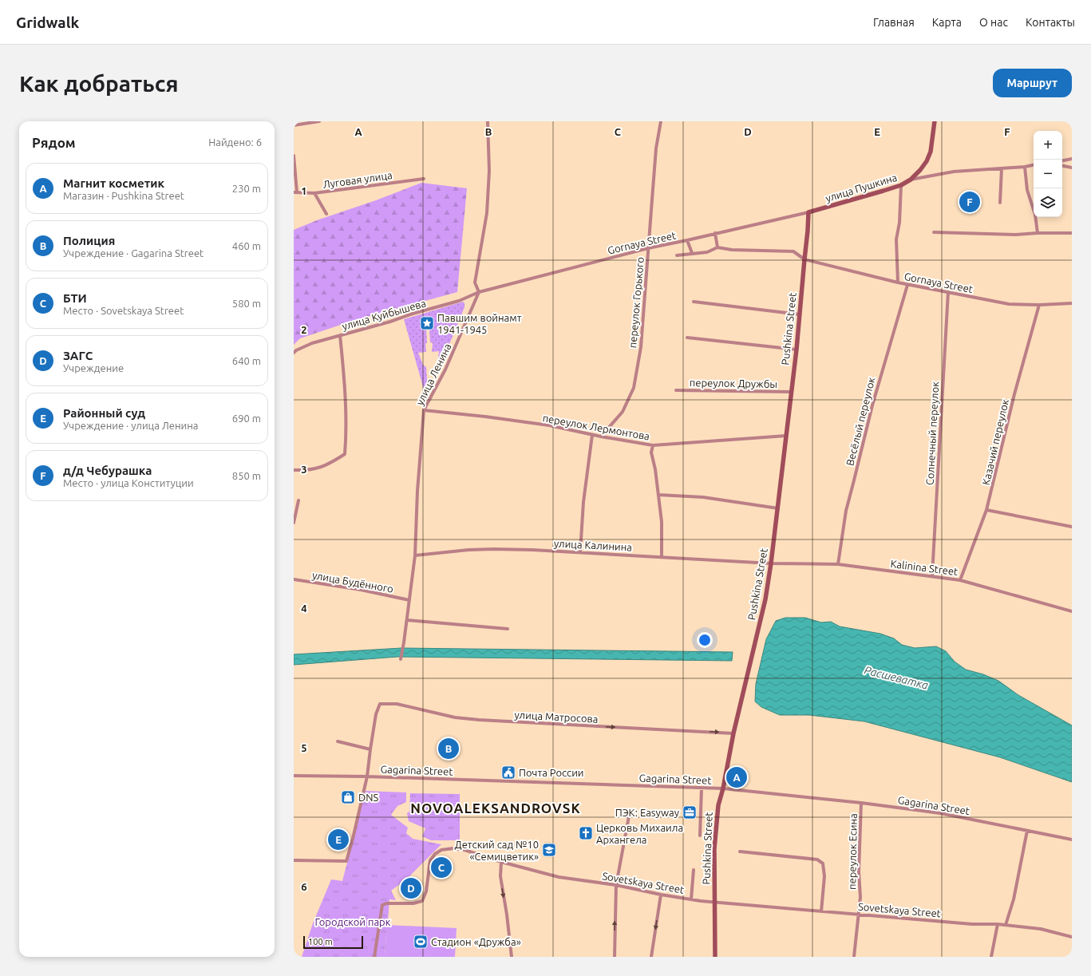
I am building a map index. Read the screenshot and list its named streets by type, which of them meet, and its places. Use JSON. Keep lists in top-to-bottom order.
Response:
{
  "streets": {
    "main road": ["улица Пушкина", "Pushkina Street"],
    "street": [
      "Луговая улица",
      "Gornaya Street",
      "переулок Горького",
      "улица Куйбышева",
      "улица Ленина",
      "переулок Дружбы",
      "Весёлый переулок",
      "переулок Лермонтова",
      "Солнечный переулок",
      "Казачий переулок",
      "улица Калинина",
      "Kalinina Street",
      "улица Будённого",
      "улица Матросова",
      "Gagarina Street",
      "переулок Есина",
      "Sovetskaya Street"
    ]
  },
  "crossings": [
    ["улица Пушкина", "Gornaya Street"],
    ["улица Пушкина", "Pushkina Street"],
    ["Gornaya Street", "переулок Горького"],
    ["Gornaya Street", "улица Куйбышева"],
    ["Gornaya Street", "Pushkina Street"],
    ["Gornaya Street", "улица Ленина"],
    ["Gornaya Street", "Весёлый переулок"],
    ["Gornaya Street", "Солнечный переулок"],
    ["Gornaya Street", "Казачий переулок"],
    ["переулок Горького", "переулок Лермонтова"],
    ["улица Куйбышева", "улица Ленина"],
    ["Pushkina Street", "переулок Дружбы"],
    ["Pushkina Street", "переулок Лермонтова"],
    ["Pushkina Street", "улица Калинина"],
    ["Pushkina Street", "Kalinina Street"],
    ["Pushkina Street", "улица Матросова"],
    ["Pushkina Street", "Gagarina Street"],
    ["Pushkina Street", "Sovetskaya Street"],
    ["улица Ленина", "переулок Лермонтова"],
    ["улица Ленина", "улица Калинина"],
    ["улица Ленина", "улица Будённого"],
    ["Весёлый переулок", "Kalinina Street"],
    ["Солнечный переулок", "Kalinina Street"],
    ["Казачий переулок", "Kalinina Street"],
    ["улица Калинина", "Kalinina Street"],
    ["Gagarina Street", "переулок Есина"],
    ["переулок Есина", "Sovetskaya Street"]
  ],
  "one_way": ["улица Матросова"],
  "districts": ["NOVOALEKSANDROVSK"],
  "water": ["Расшеватка"],
  "parks": ["Городской парк"],
  "places": {
    "place": ["Павшим войнамт 1941-1945"],
    "public building": ["Почта России"],
    "shop": ["DNS"],
    "office": ["ПЭК: Easyway"],
    "church": ["Церковь Михаила Архангела"],
    "school or university": ["Детский сад №10 «Семицветик»"],
    "sports": ["Стадион «Дружба»"]
  },
  "scale_bar": "100 m",
  "page": {
    "header": "Gridwalk",
    "nav": [
      "Главная",
      "Карта",
      "О нас",
      "Контакты"
    ],
    "buttons": "Маршрут",
    "title": "Как добраться",
    "heading": ["Рядом", "Найдено: 6"],
    "map_buttons": ["+", "−"],
    "list": [
      {
        "mark": "A",
        "name": "Магнит косметик",
        "note": "Магазин · Pushkina Street",
        "value": "230 m"
      },
      {
        "mark": "B",
        "name": "Полиция",
        "note": "Учреждение · Gagarina Street",
        "value": "460 m"
      },
      {
        "mark": "C",
        "name": "БТИ",
        "note": "Место · Sovetskaya Street",
        "value": "580 m"
      },
      {
        "mark": "D",
        "name": "ЗАГС",
        "note": "Учреждение",
        "value": "640 m"
      },
      {
        "mark": "E",
        "name": "Районный суд",
        "note": "Учреждение · улица Ленина",
        "value": "690 m"
      },
      {
        "mark": "F",
        "name": "д/д Чебурашка",
        "note": "Место · улица Конституции",
        "value": "850 m"
      }
    ],
    "pins": [
      "F",
      "B",
      "A",
      "E",
      "C",
      "D"
    ],
    "scale": "100 m"
  },
  "grid": {
    "columns": [
      "A",
      "B",
      "C",
      "D",
      "E",
      "F"
    ],
    "rows": [
      "1",
      "2",
      "3",
      "4",
      "5",
      "6"
    ]
  }
}
